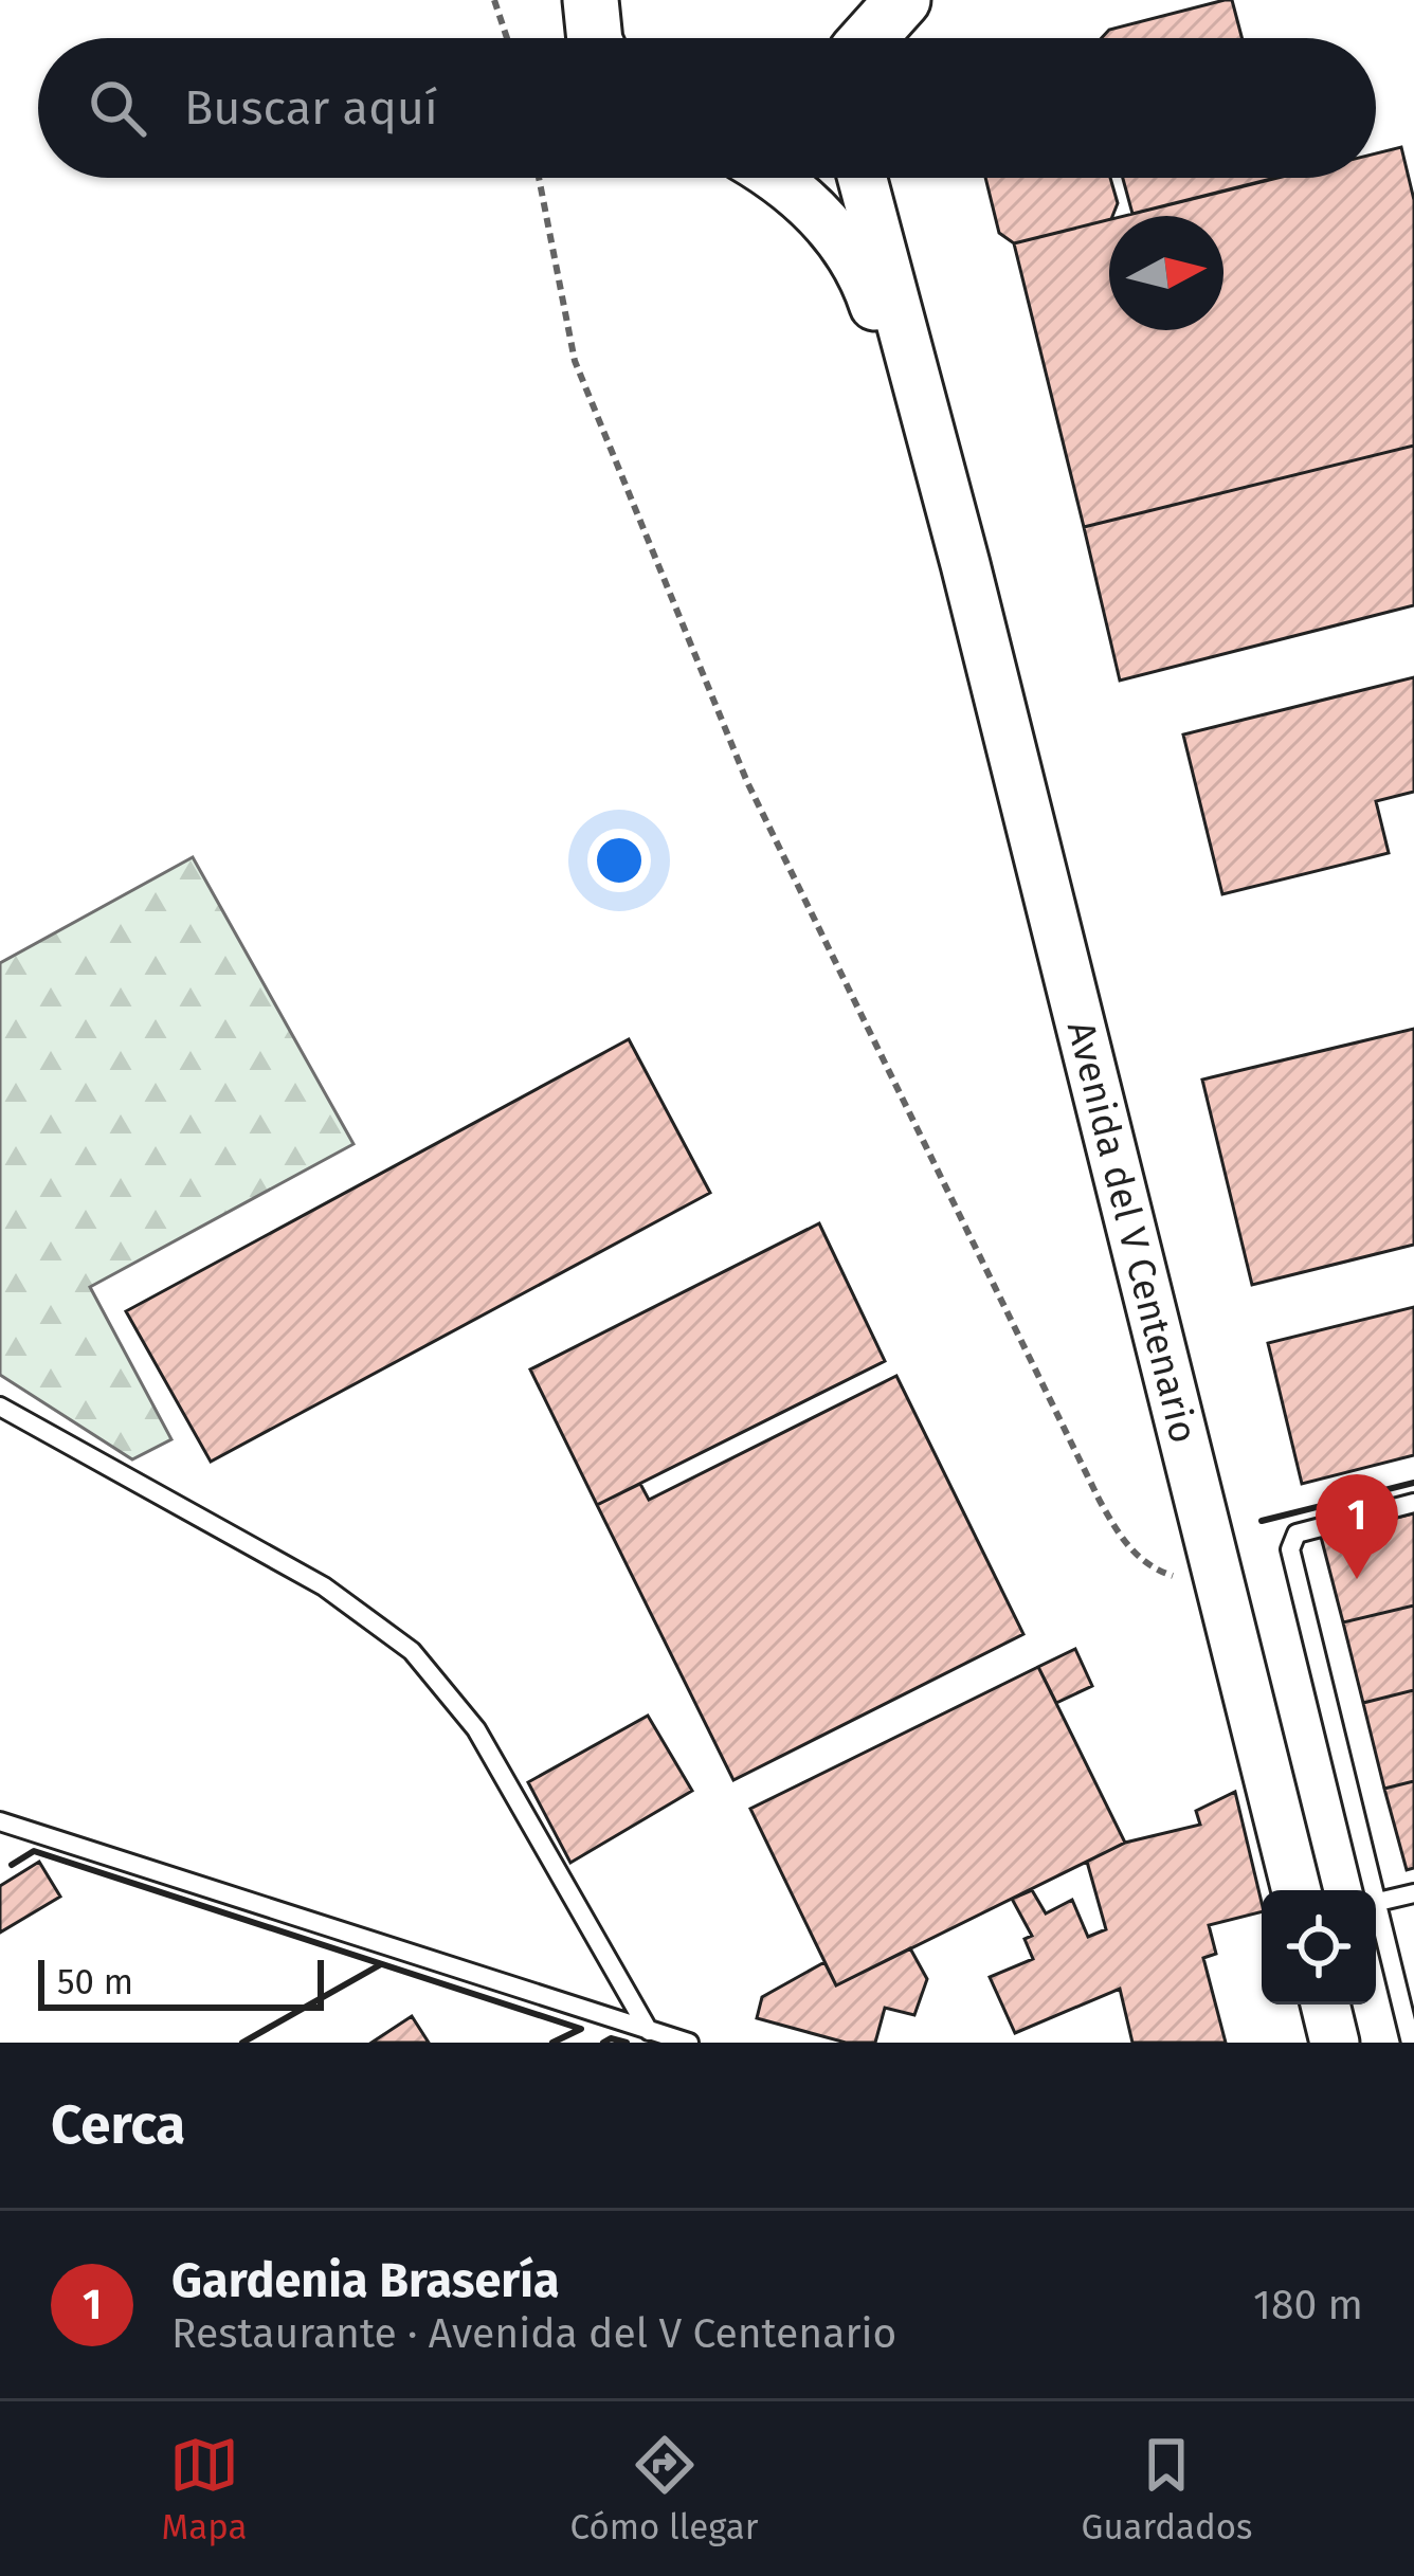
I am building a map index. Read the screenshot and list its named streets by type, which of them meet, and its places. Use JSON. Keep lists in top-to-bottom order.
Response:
{
  "streets": {
    "main road": ["Avenida del V Centenario"]
  },
  "scale_bar": "50 m",
  "north": "right",
  "page": {
    "search": "Buscar aquí",
    "pins": "1",
    "scale": "50 m",
    "heading": "Cerca",
    "list": [
      {
        "mark": "1",
        "name": "Gardenia Brasería",
        "note": "Restaurante · Avenida del V Centenario",
        "value": "180 m"
      }
    ],
    "nav": ["Mapa", "Cómo llegar", "Guardados"]
  }
}
